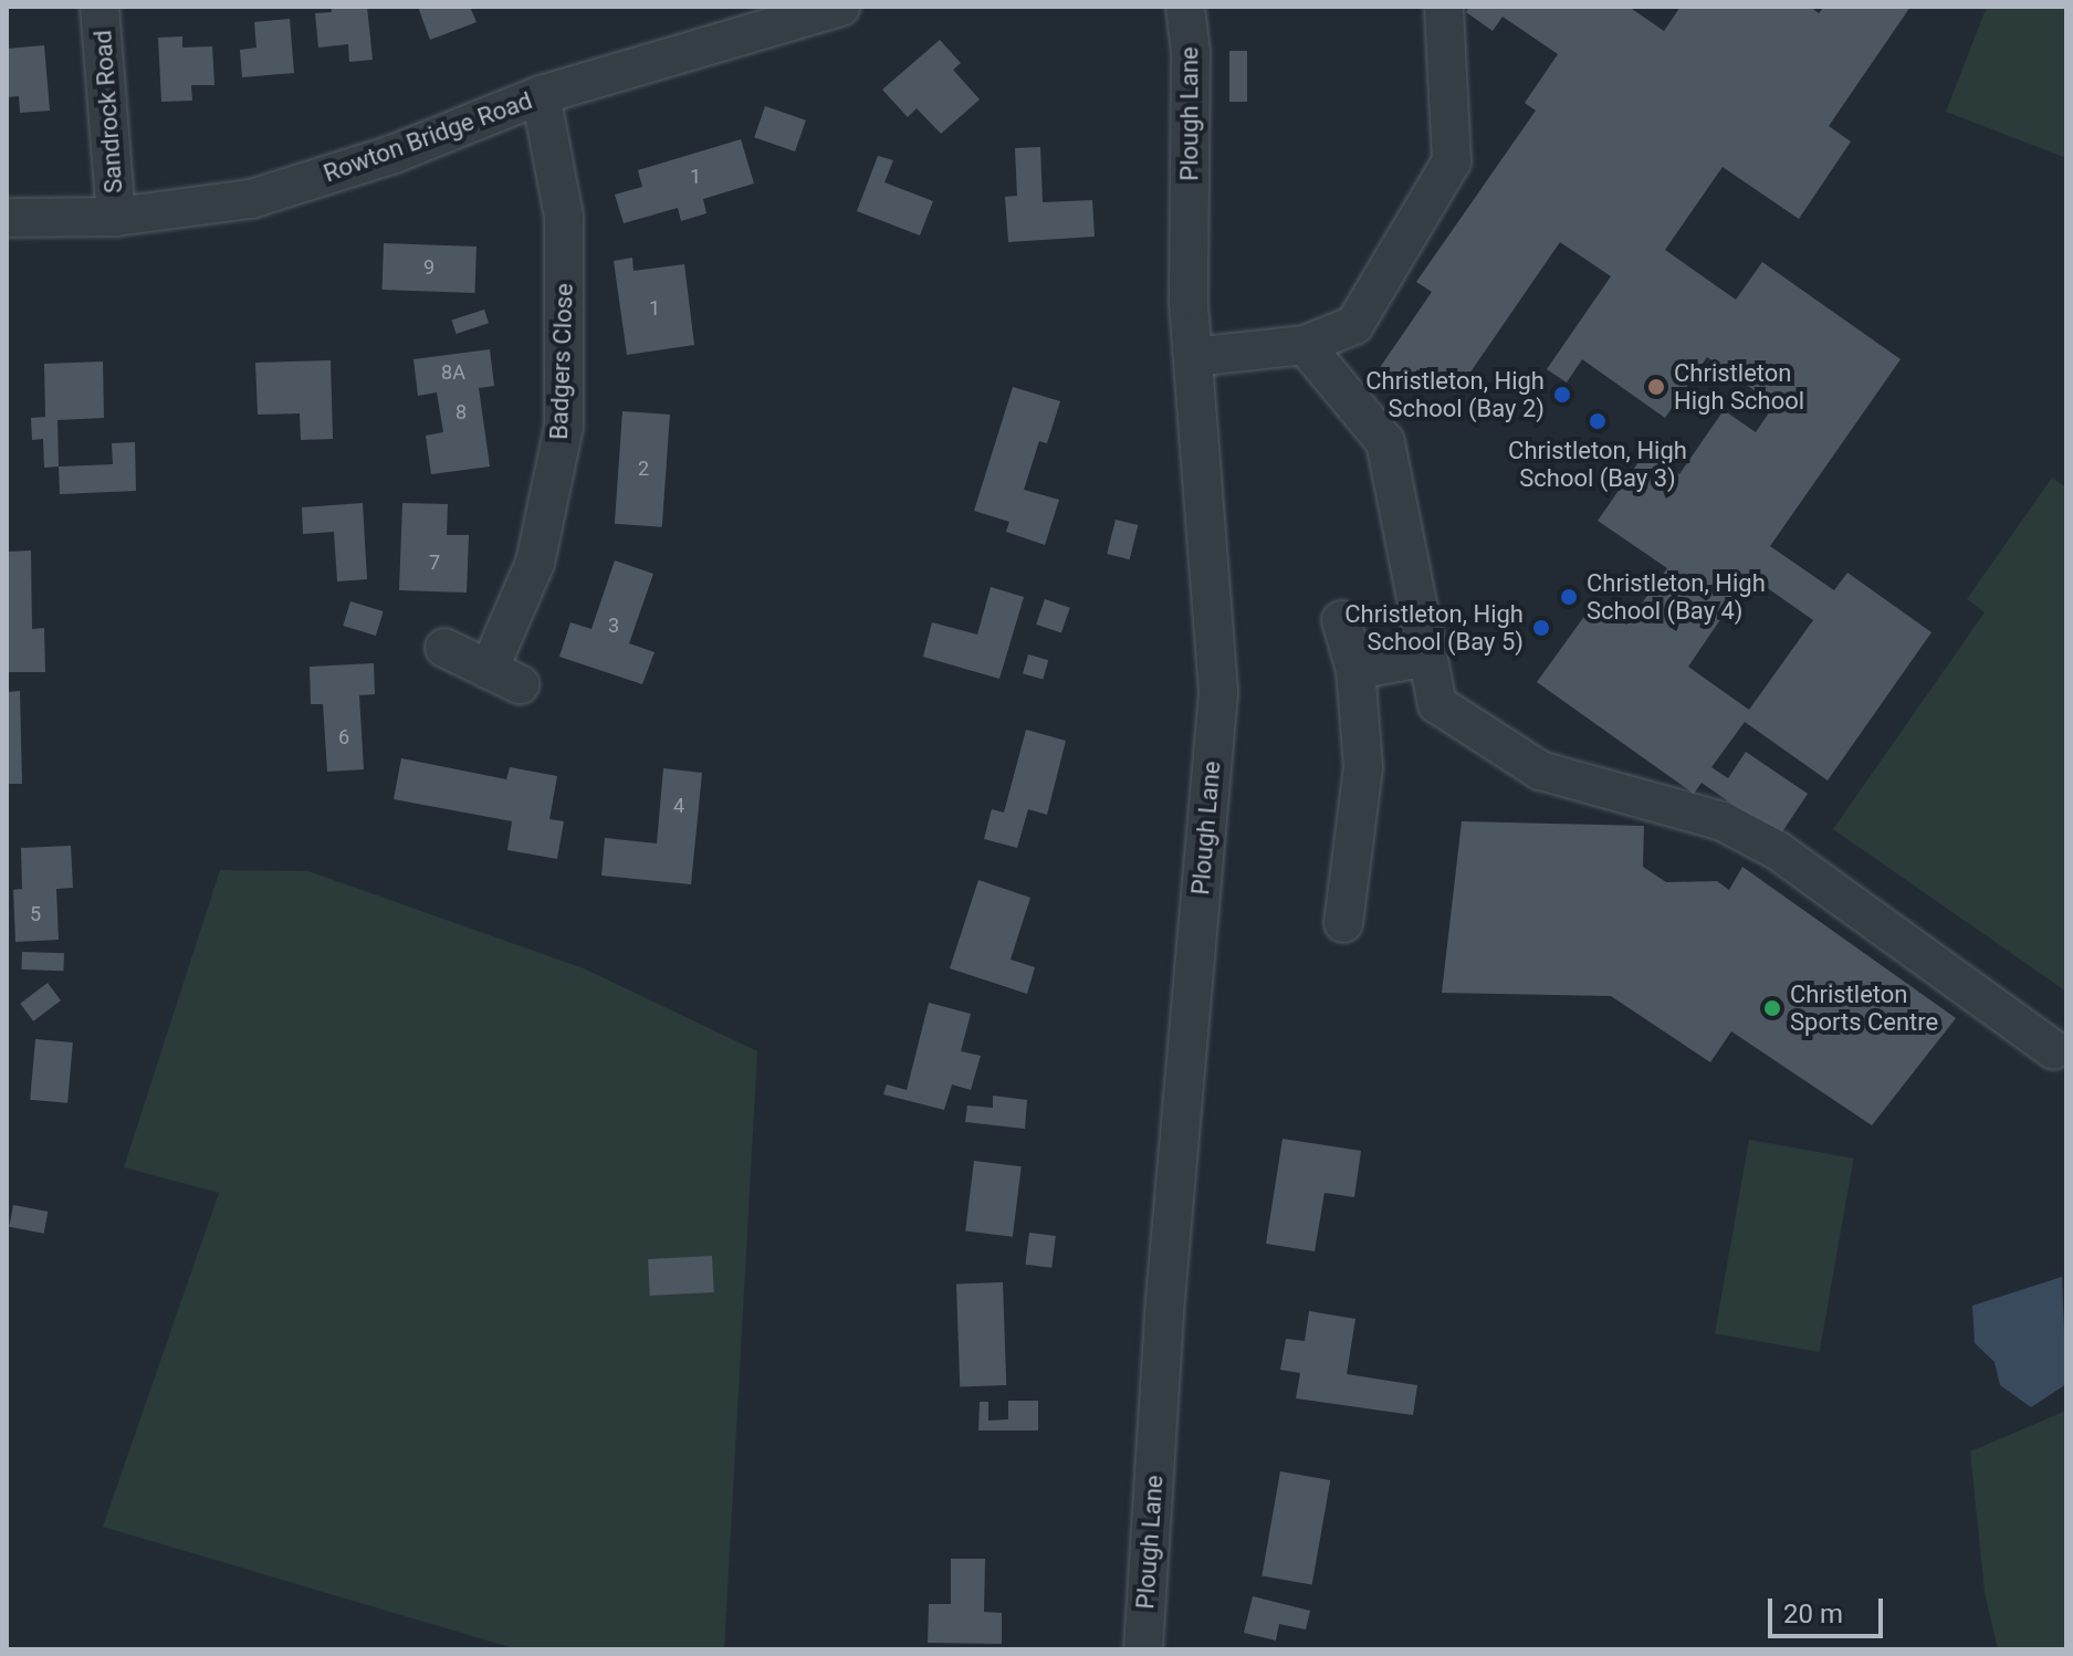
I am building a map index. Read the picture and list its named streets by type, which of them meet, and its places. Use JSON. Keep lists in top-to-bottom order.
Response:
{
  "streets": {
    "street": [
      "Sandrock Road",
      "Plough Lane",
      "Rowton Bridge Road",
      "Badgers Close"
    ]
  },
  "crossings": [
    ["Sandrock Road", "Rowton Bridge Road"],
    ["Rowton Bridge Road", "Badgers Close"]
  ],
  "places": [
    "Christleton High School",
    "Christleton, High School (Bay 2)",
    "Christleton, High School (Bay 3)",
    "Christleton, High School (Bay 4)",
    "Christleton, High School (Bay 5)",
    "Christleton Sports Centre"
  ],
  "house_numbers": [
    "1",
    "9",
    "1",
    "8A",
    "8",
    "2",
    "7",
    "3",
    "6",
    "4",
    "5"
  ],
  "scale_bar": "20 m"
}
